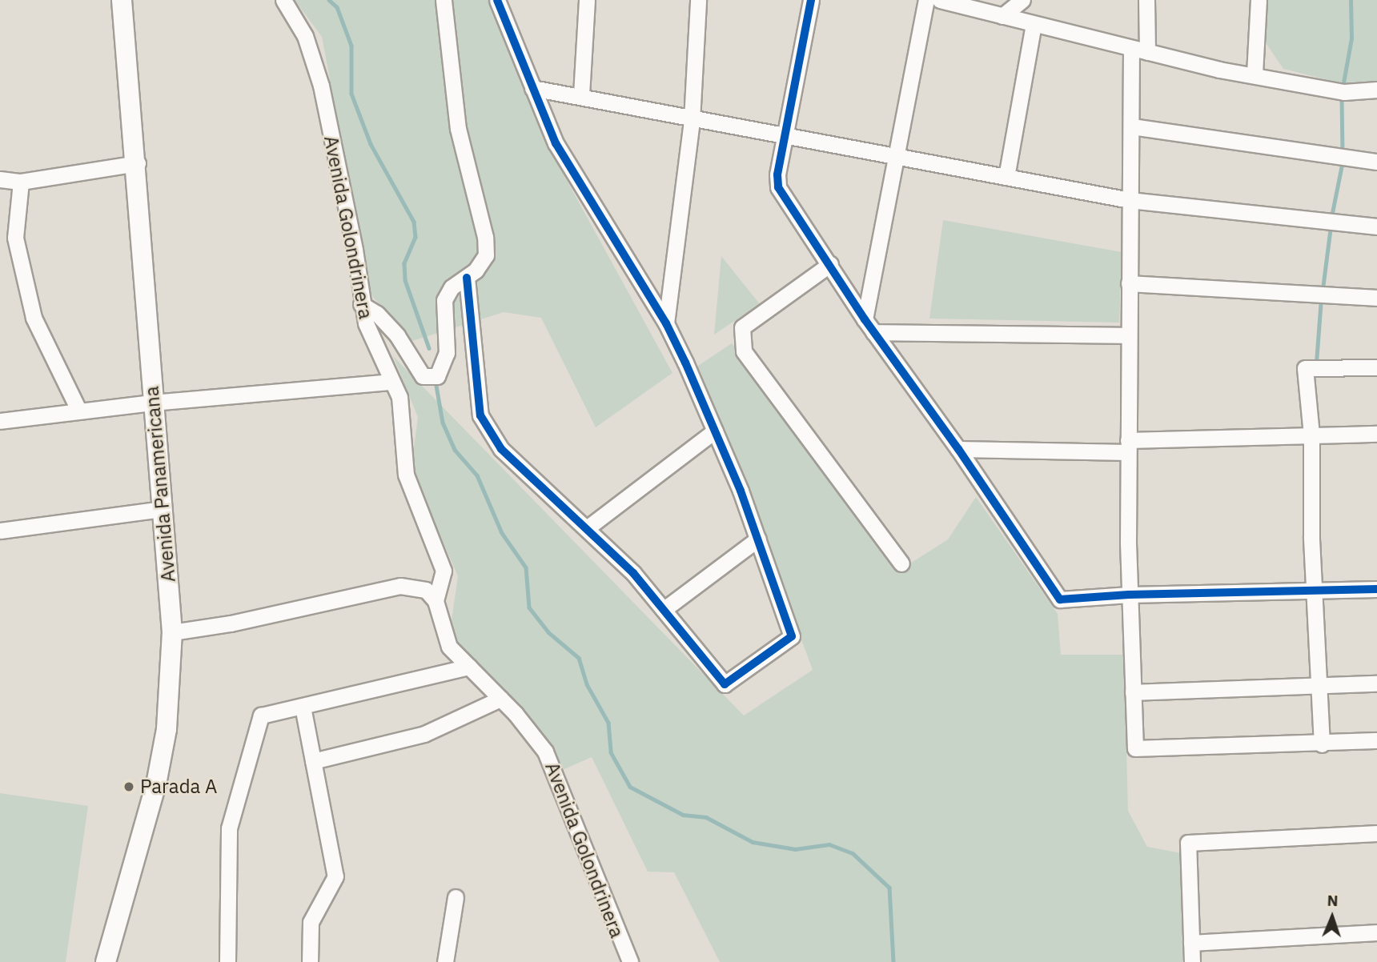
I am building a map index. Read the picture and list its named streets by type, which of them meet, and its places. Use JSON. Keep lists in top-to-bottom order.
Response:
{
  "streets": {
    "main road": ["Avenida Panamericana"],
    "street": ["Avenida Golondrinera"]
  },
  "places": ["Parada A"],
  "north": "top"
}
